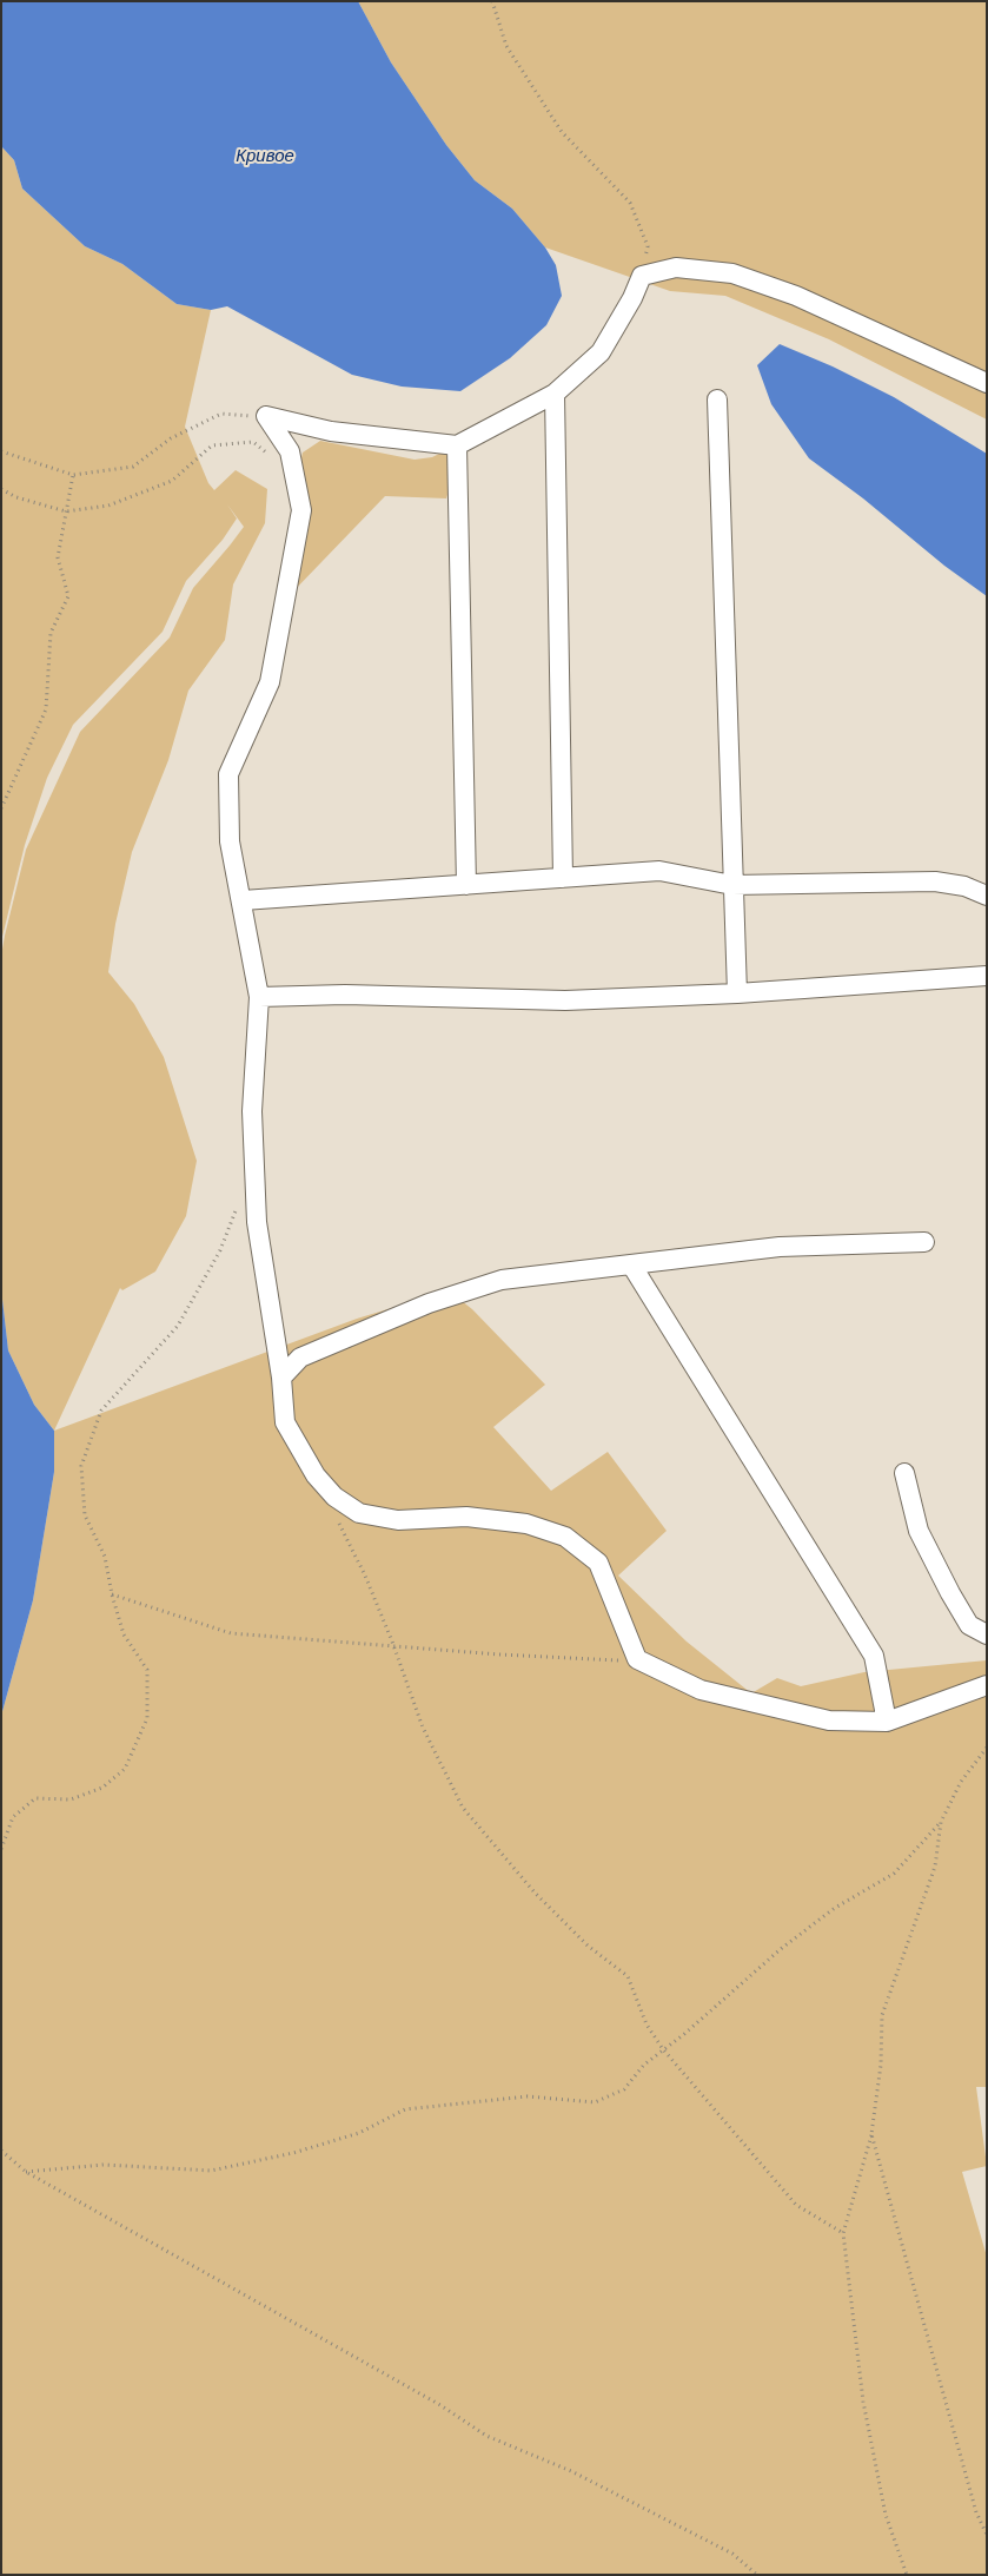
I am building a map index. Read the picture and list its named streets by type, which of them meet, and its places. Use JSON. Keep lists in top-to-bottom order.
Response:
{
  "water": ["Кривое"]
}
